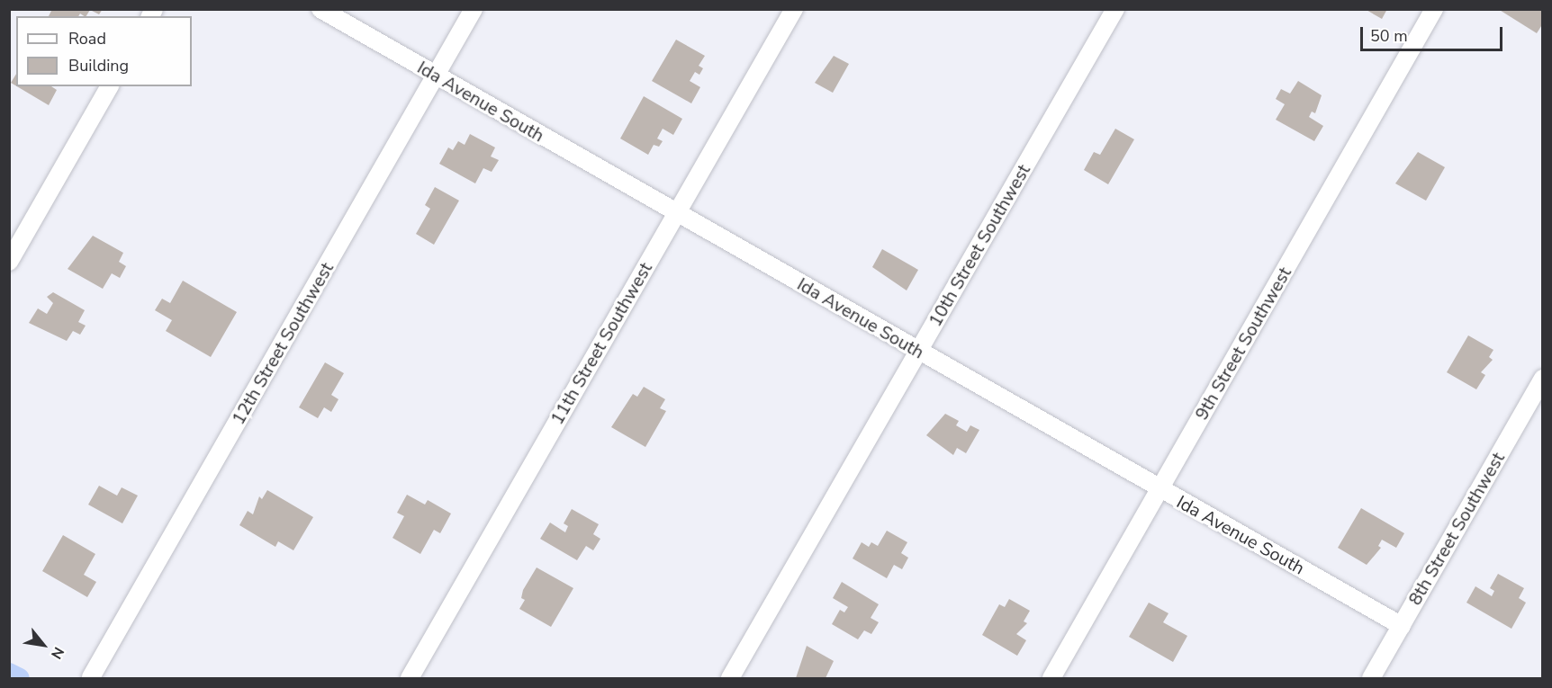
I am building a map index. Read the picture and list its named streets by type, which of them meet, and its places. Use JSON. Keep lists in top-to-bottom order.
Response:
{
  "streets": {
    "street": [
      "Ida Avenue South",
      "10th Street Southwest",
      "12th Street Southwest",
      "11th Street Southwest",
      "9th Street Southwest",
      "8th Street Southwest"
    ]
  },
  "crossings": [
    ["Ida Avenue South", "10th Street Southwest"],
    ["Ida Avenue South", "12th Street Southwest"],
    ["Ida Avenue South", "11th Street Southwest"],
    ["Ida Avenue South", "9th Street Southwest"],
    ["Ida Avenue South", "8th Street Southwest"]
  ],
  "legend": ["Road", "Building"],
  "scale_bar": "50 m",
  "north": "bottom right"
}
